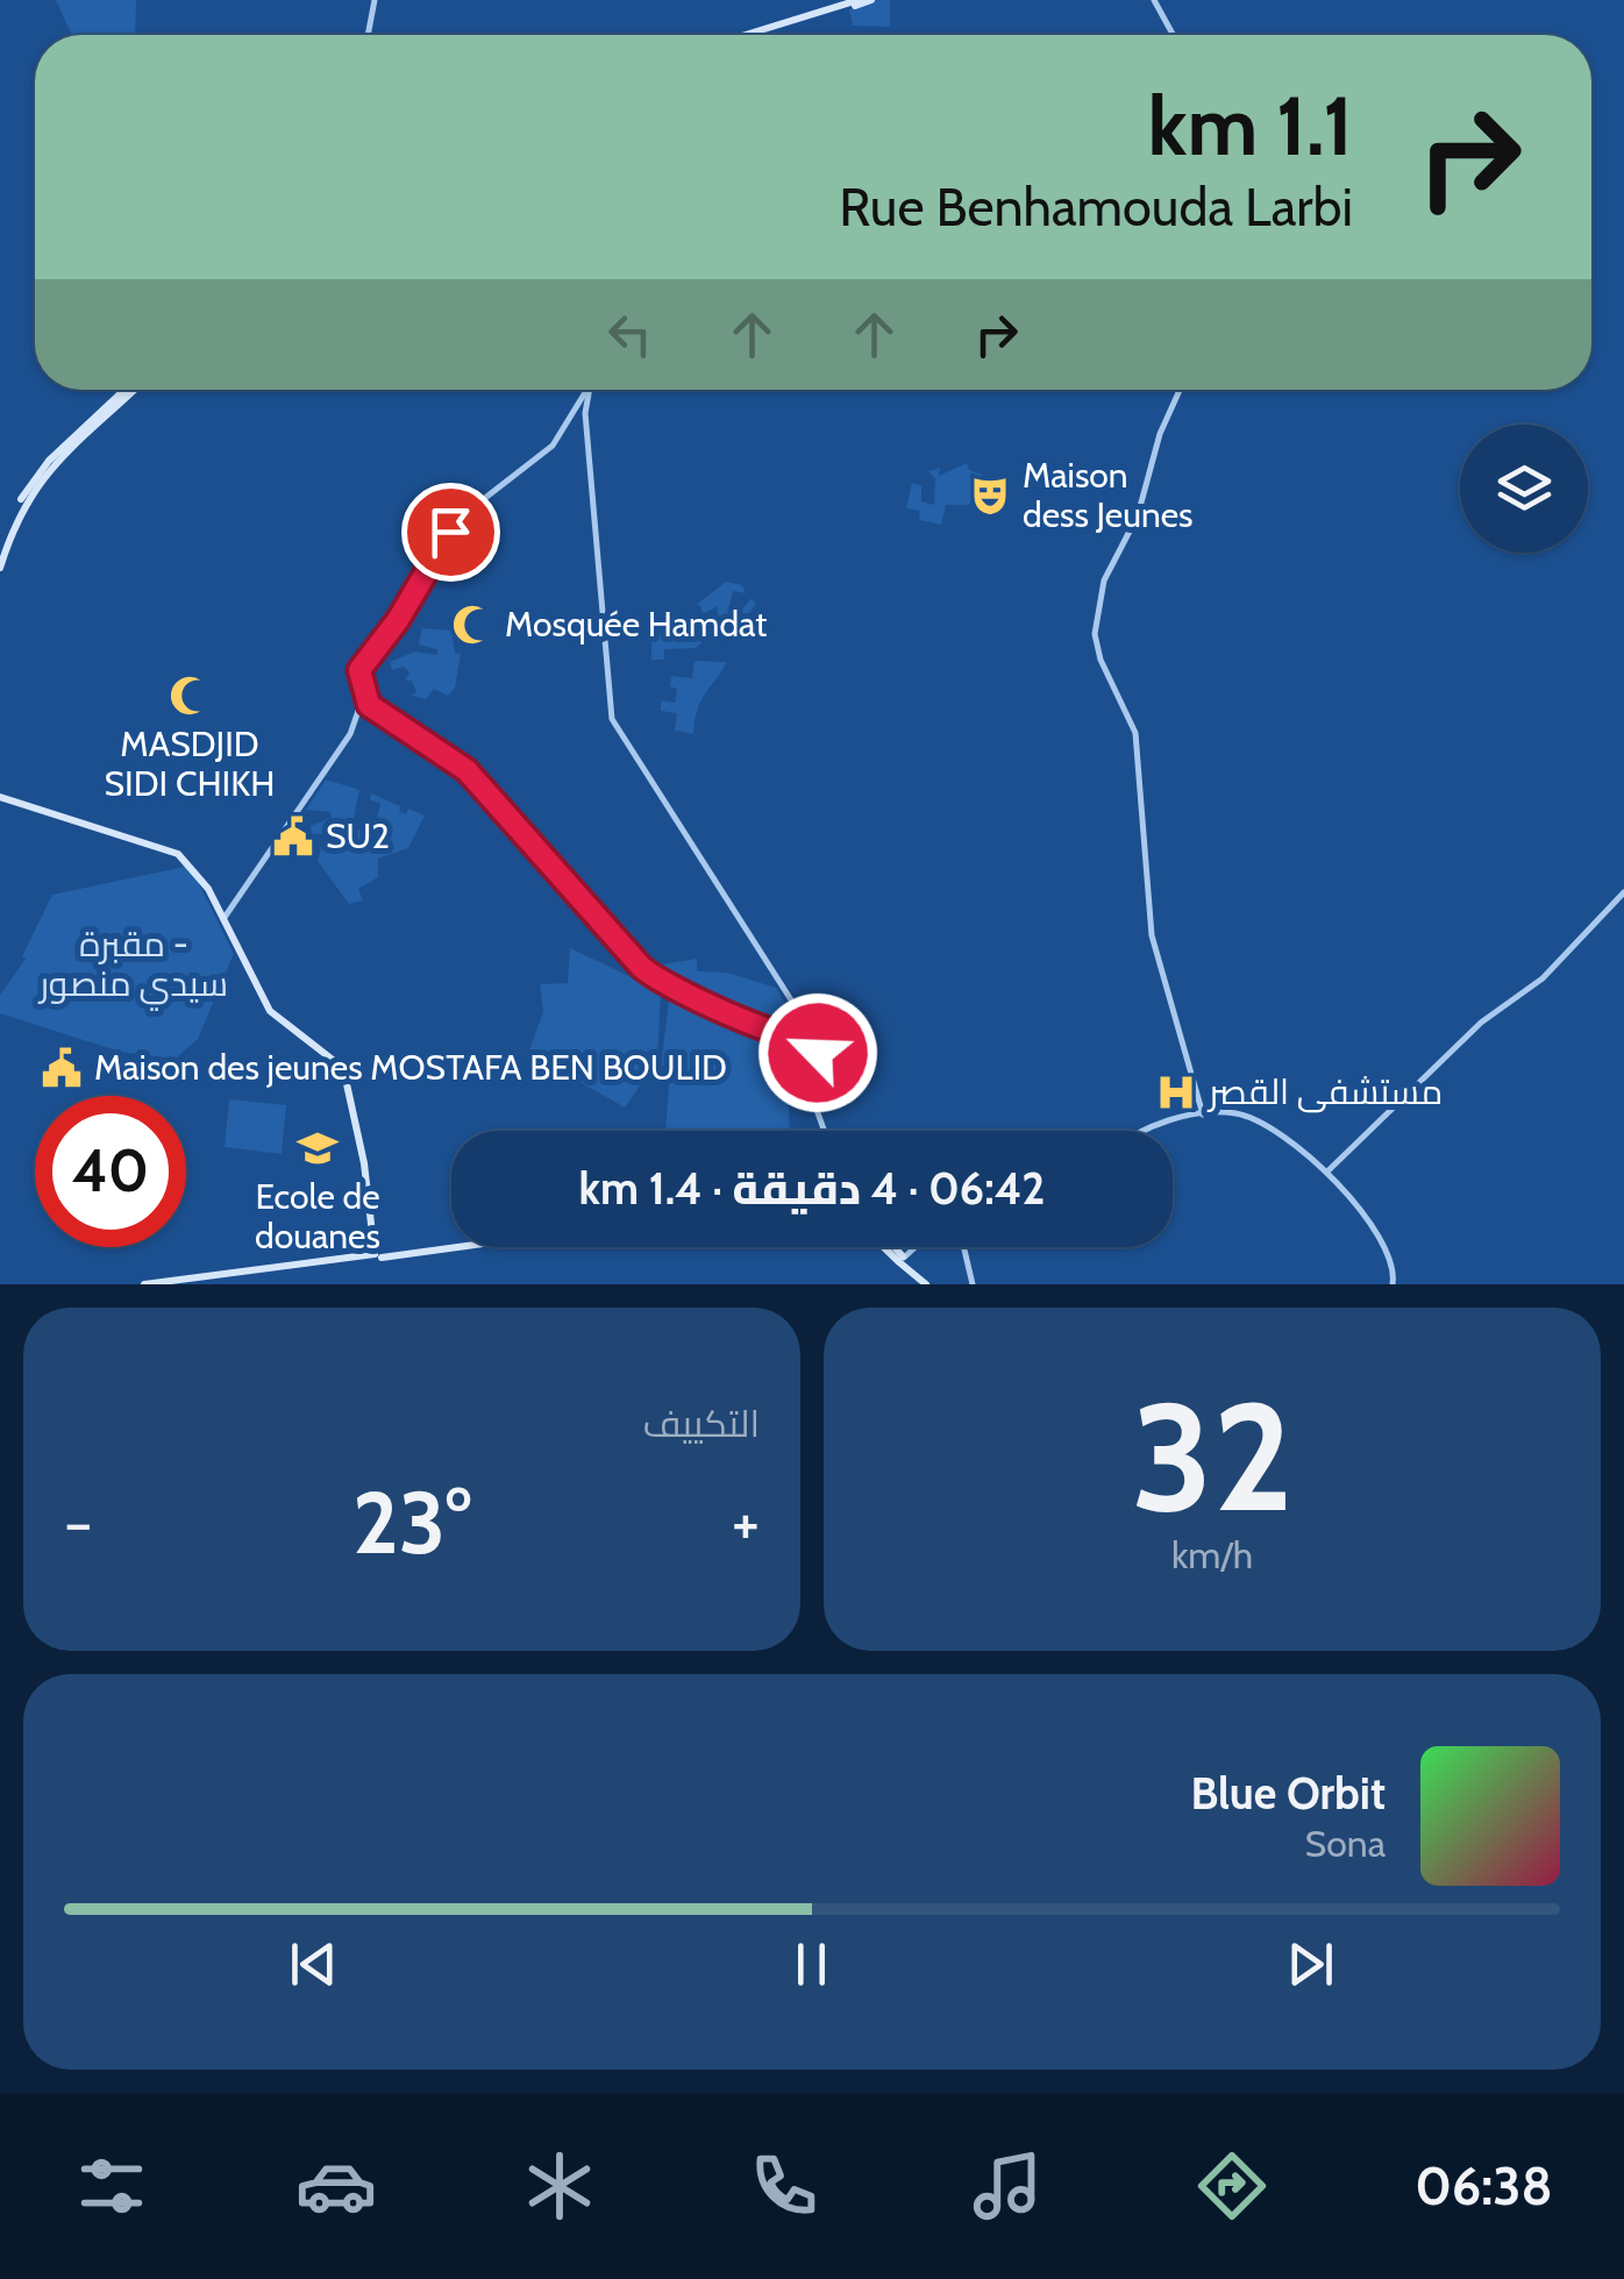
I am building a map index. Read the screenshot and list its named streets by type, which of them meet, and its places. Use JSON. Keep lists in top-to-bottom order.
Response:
{
  "parks": ["مقبرة - سيدي منصور"],
  "places": {
    "theatre": ["Maison dess Jeunes"],
    "mosque": ["Mosquée Hamdat", "MASDJID SIDI CHIKH"],
    "public building": ["SU2", "Maison des jeunes MOSTAFA BEN BOULID"],
    "hospital": ["مستشفى القصر"],
    "school or university": ["Ecole de douanes"]
  },
  "page": {
    "turn": ["1.1 km", "Rue Benhamouda Larbi"],
    "limit": "40",
    "trip": "06:42 · 4 دقيقة · 1.4 km",
    "tile": [
      ["32", "km/h"],
      "التكييف"
    ],
    "heat": ["−", "23°", "+"],
    "song": ["Blue Orbit", "Sona"],
    "tabs": "06:38"
  }
}
